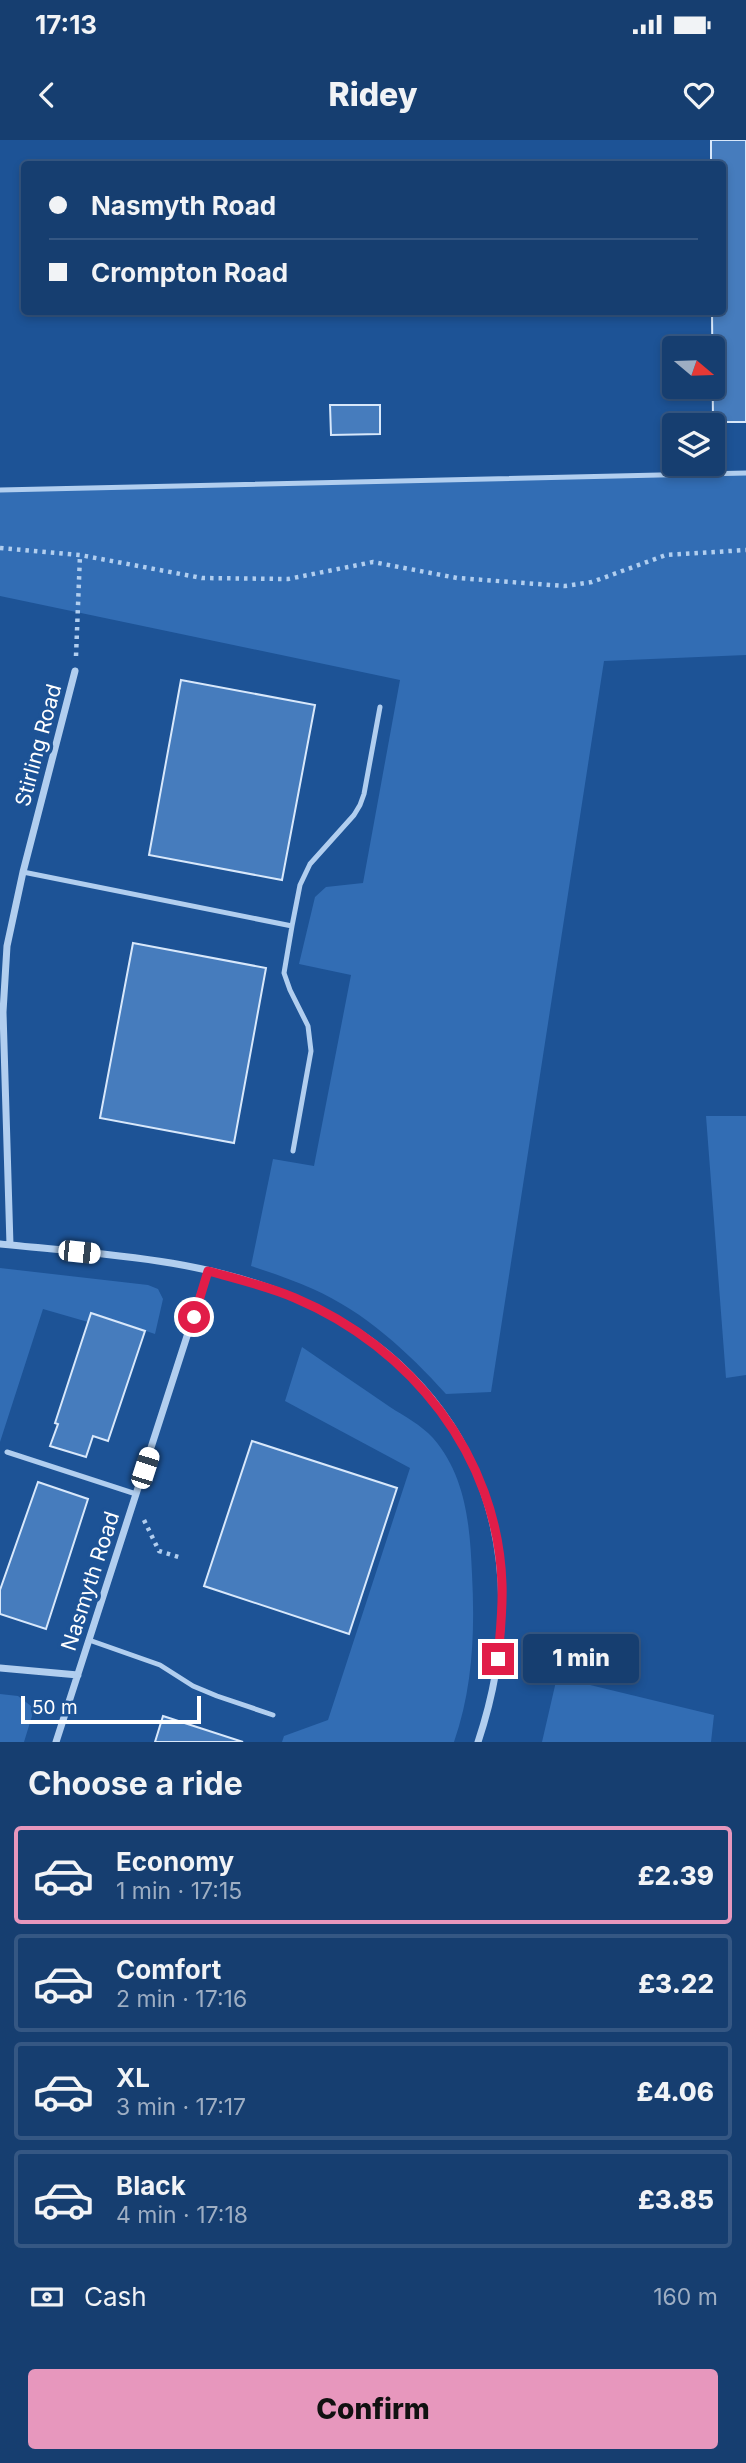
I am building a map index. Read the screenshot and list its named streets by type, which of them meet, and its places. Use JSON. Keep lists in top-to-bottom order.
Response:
{
  "streets": {
    "street": ["Stirling Road", "Nasmyth Road"]
  },
  "scale_bar": "50 m",
  "north": "right",
  "page": {
    "status": "17:13",
    "header": "Ridey",
    "banner": ["Nasmyth Road", "Crompton Road"],
    "bubble": "1 min",
    "scale": "50 m",
    "heading": "Choose a ride",
    "list": [
      {
        "name": "Economy",
        "note": "1 min · 17:15",
        "value": "£2.39"
      },
      {
        "name": "Comfort",
        "note": "2 min · 17:16",
        "value": "£3.22"
      },
      {
        "name": "XL",
        "note": "3 min · 17:17",
        "value": "£4.06"
      },
      {
        "name": "Black",
        "note": "4 min · 17:18",
        "value": "£3.85"
      }
    ],
    "pay": ["Cash", "160 m"],
    "buttons": "Confirm"
  }
}
